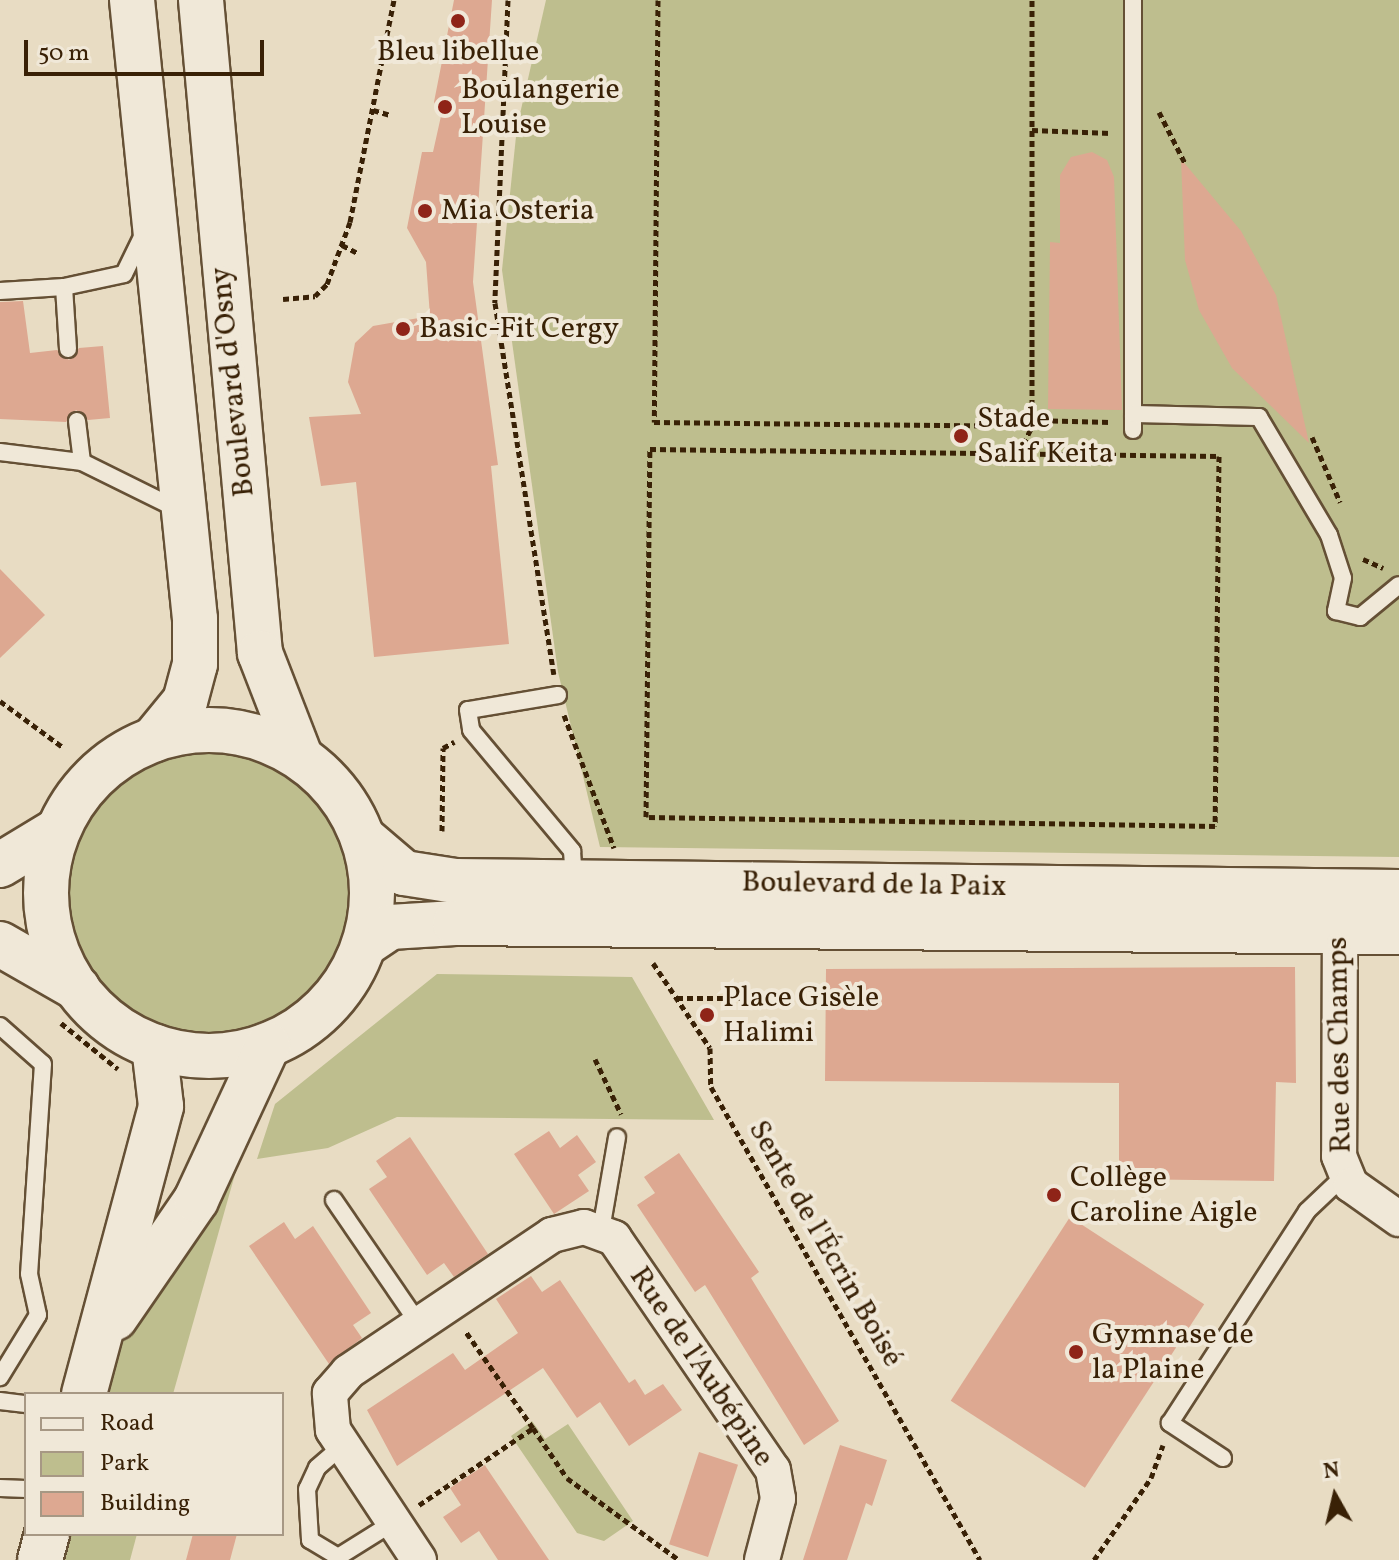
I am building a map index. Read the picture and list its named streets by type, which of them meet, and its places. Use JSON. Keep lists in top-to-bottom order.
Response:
{
  "streets": {
    "main road": ["Boulevard d'Osny", "Boulevard de la Paix"],
    "street": ["Rue des Champs", "Rue de l'Aubépine"],
    "path": ["Sente de l'Écrin Boisé"]
  },
  "crossings": [
    ["Boulevard de la Paix", "Rue des Champs"]
  ],
  "places": [
    "Bleu libellue",
    "Boulangerie Louise",
    "Mia Osteria",
    "Basic-Fit Cergy",
    "Stade Salif Keita",
    "Place Gisèle Halimi",
    "Collège Caroline Aigle",
    "Gymnase de la Plaine"
  ],
  "legend": ["Road", "Park", "Building"],
  "scale_bar": "50 m",
  "north": "top"
}
